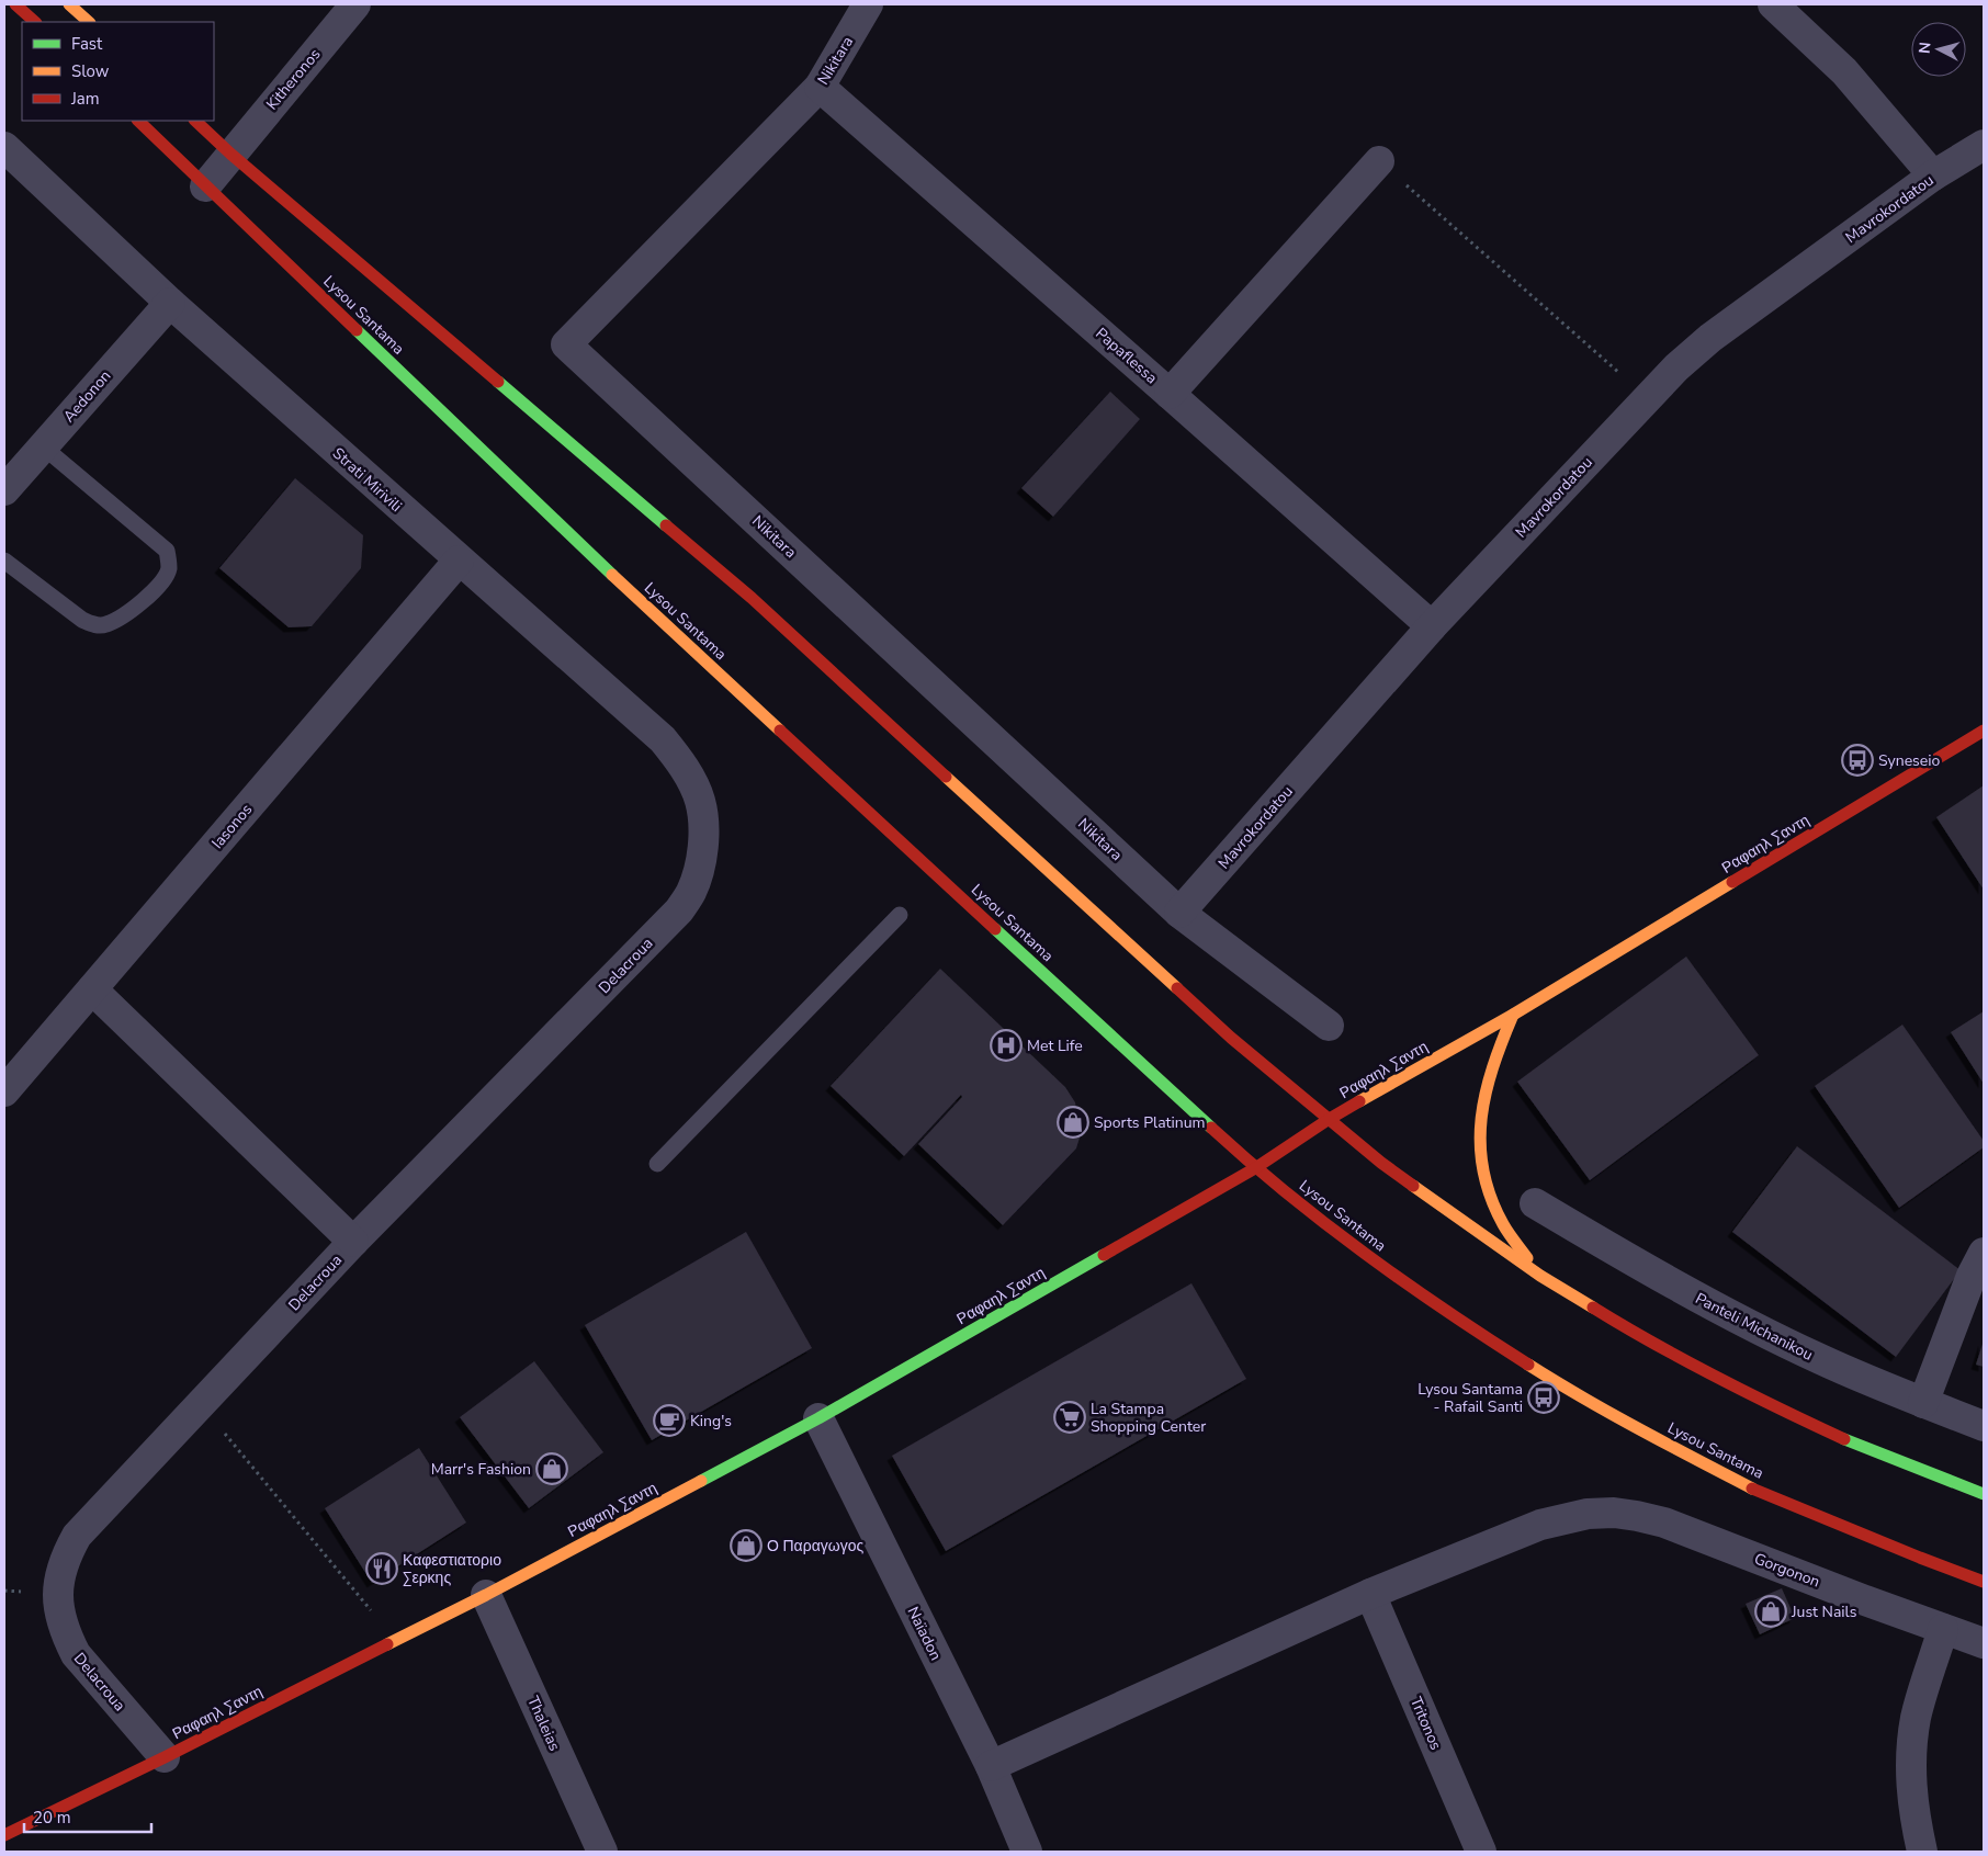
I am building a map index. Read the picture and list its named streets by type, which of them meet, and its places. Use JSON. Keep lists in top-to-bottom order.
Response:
{
  "streets": {
    "main road": ["Lysou Santama", "Ραφαηλ Σαντη"],
    "street": [
      "Nikitara",
      "Kitheronos",
      "Mavrokordatou",
      "Papaflessa",
      "Aedonon",
      "Strati Mirivili",
      "Iasonos",
      "Delacroua",
      "Panteli Michanikou",
      "Gorgonon",
      "Naïadon",
      "Thaleias",
      "Tritonos"
    ]
  },
  "crossings": [
    ["Nikitara", "Mavrokordatou"],
    ["Nikitara", "Papaflessa"],
    ["Kitheronos", "Lysou Santama"],
    ["Mavrokordatou", "Papaflessa"],
    ["Lysou Santama", "Ραφαηλ Σαντη"],
    ["Aedonon", "Strati Mirivili"],
    ["Strati Mirivili", "Iasonos"],
    ["Strati Mirivili", "Delacroua"],
    ["Ραφαηλ Σαντη", "Delacroua"],
    ["Ραφαηλ Σαντη", "Naïadon"],
    ["Ραφαηλ Σαντη", "Thaleias"],
    ["Gorgonon", "Naïadon"],
    ["Gorgonon", "Tritonos"]
  ],
  "places": {
    "bus stop": ["Syneseio", "Lysou Santama - Rafail Santi"],
    "hospital": ["Met Life"],
    "shop": [
      "Sports Platinum",
      "Marr's Fashion",
      "Ο Παραγωγος",
      "Just Nails"
    ],
    "supermarket": ["La Stampa Shopping Center"],
    "cafe": ["King's"],
    "restaurant": ["Καφεστιατοριο Σερκης"]
  },
  "legend": ["Fast", "Slow", "Jam"],
  "scale_bar": "20 m",
  "north": "left"
}
